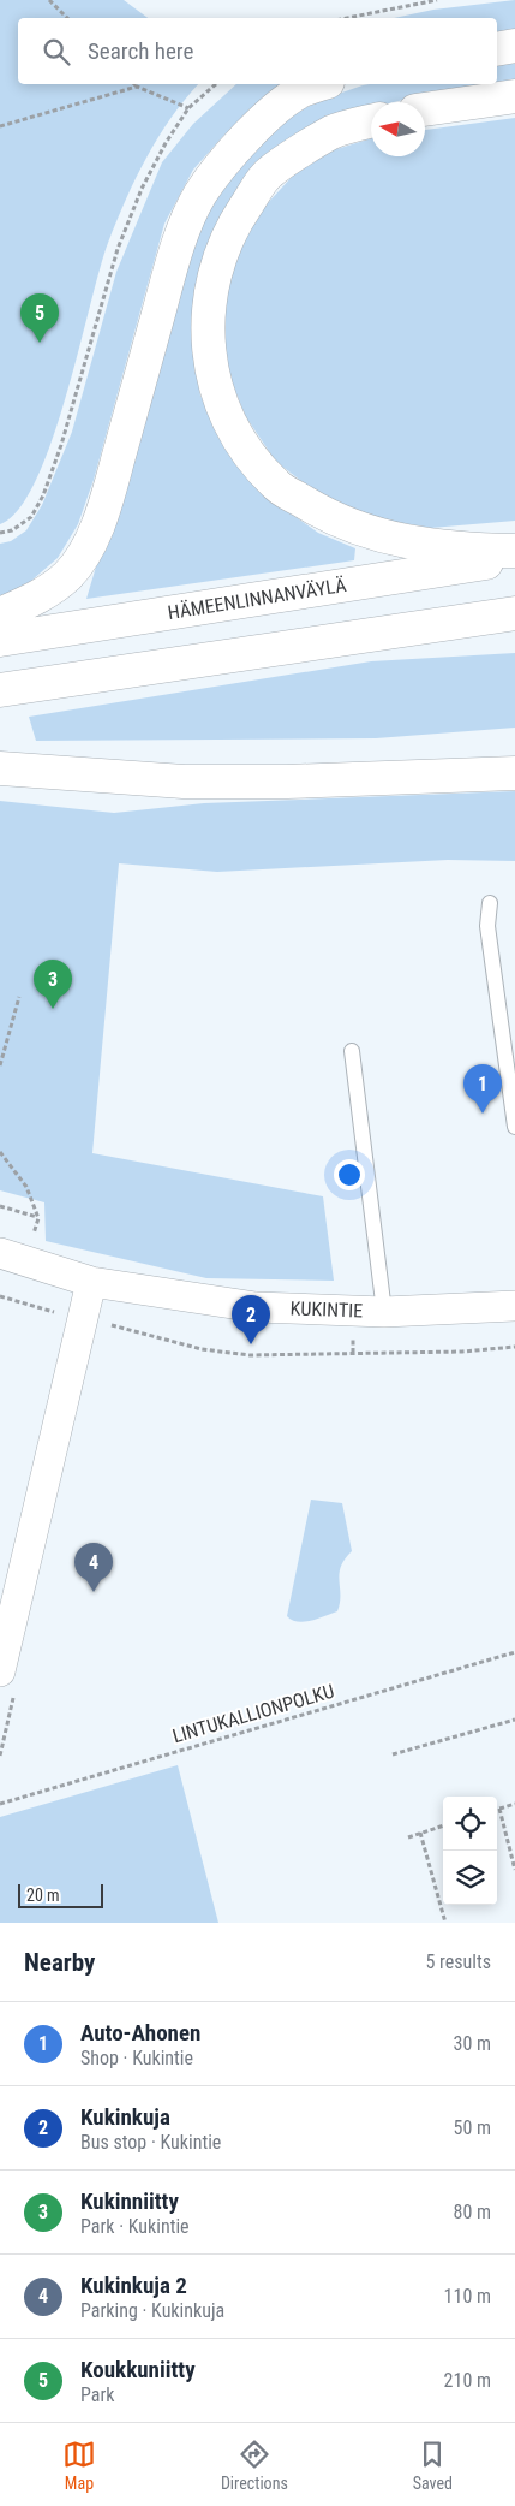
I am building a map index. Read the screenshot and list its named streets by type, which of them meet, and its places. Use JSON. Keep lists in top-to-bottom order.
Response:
{
  "streets": {
    "highway": ["HÄMEENLINNANVÄYLÄ"],
    "street": ["KUKINTIE"],
    "path": ["LINTUKALLIONPOLKU"]
  },
  "scale_bar": "20 m",
  "north": "left",
  "page": {
    "search": "Search here",
    "pins": [
      "5",
      "3",
      "1",
      "2",
      "4"
    ],
    "scale": "20 m",
    "heading": ["Nearby", "5 results"],
    "list": [
      {
        "mark": "1",
        "name": "Auto-Ahonen",
        "note": "Shop · Kukintie",
        "value": "30 m"
      },
      {
        "mark": "2",
        "name": "Kukinkuja",
        "note": "Bus stop · Kukintie",
        "value": "50 m"
      },
      {
        "mark": "3",
        "name": "Kukinniitty",
        "note": "Park · Kukintie",
        "value": "80 m"
      },
      {
        "mark": "4",
        "name": "Kukinkuja 2",
        "note": "Parking · Kukinkuja",
        "value": "110 m"
      },
      {
        "mark": "5",
        "name": "Koukkuniitty",
        "note": "Park",
        "value": "210 m"
      }
    ],
    "nav": ["Map", "Directions", "Saved"]
  }
}
